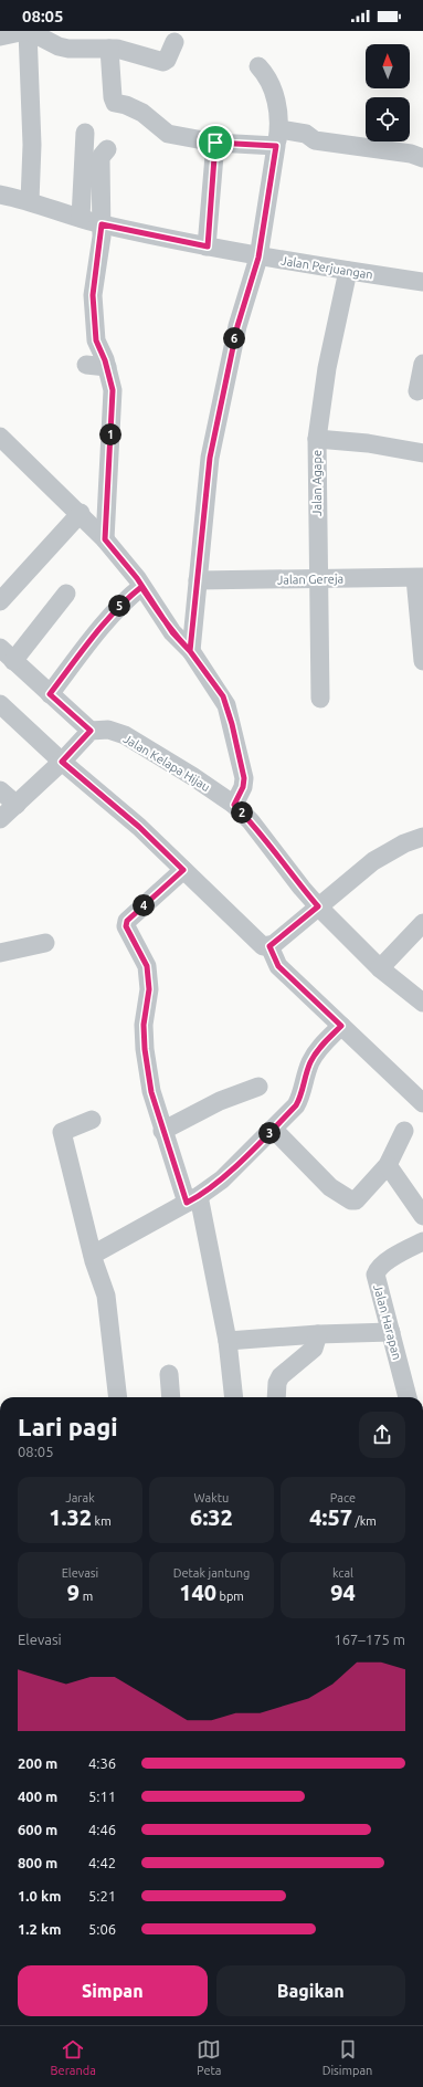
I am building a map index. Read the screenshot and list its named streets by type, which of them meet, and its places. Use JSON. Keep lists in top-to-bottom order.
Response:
{
  "streets": {
    "street": [
      "Jalan Perjuangan",
      "Jalan Agape",
      "Jalan Gereja",
      "Jalan Kelapa Hijau",
      "Jalan Harapan"
    ]
  },
  "crossings": [
    ["Jalan Perjuangan", "Jalan Agape"],
    ["Jalan Agape", "Jalan Gereja"]
  ],
  "north": "top",
  "page": {
    "status": "08:05",
    "pins": [
      "6",
      "1",
      "5",
      "2",
      "4",
      "3"
    ],
    "heading": ["Lari pagi", "08:05"],
    "stats": [
      ["Jarak", "1.32 km"],
      ["Waktu", "6:32"],
      ["Pace", "4:57 /km"],
      ["Elevasi", "9 m"],
      ["Detak jantung", "140 bpm"],
      ["kcal", "94"]
    ],
    "chart": ["Elevasi", "167–175 m"],
    "list": [
      {
        "name": "200 m",
        "note": "4:36"
      },
      {
        "name": "400 m",
        "note": "5:11"
      },
      {
        "name": "600 m",
        "note": "4:46"
      },
      {
        "name": "800 m",
        "note": "4:42"
      },
      {
        "name": "1.0 km",
        "note": "5:21"
      },
      {
        "name": "1.2 km",
        "note": "5:06"
      }
    ],
    "buttons": ["Simpan", "Bagikan"],
    "tabs": ["Beranda", "Peta", "Disimpan"]
  }
}
